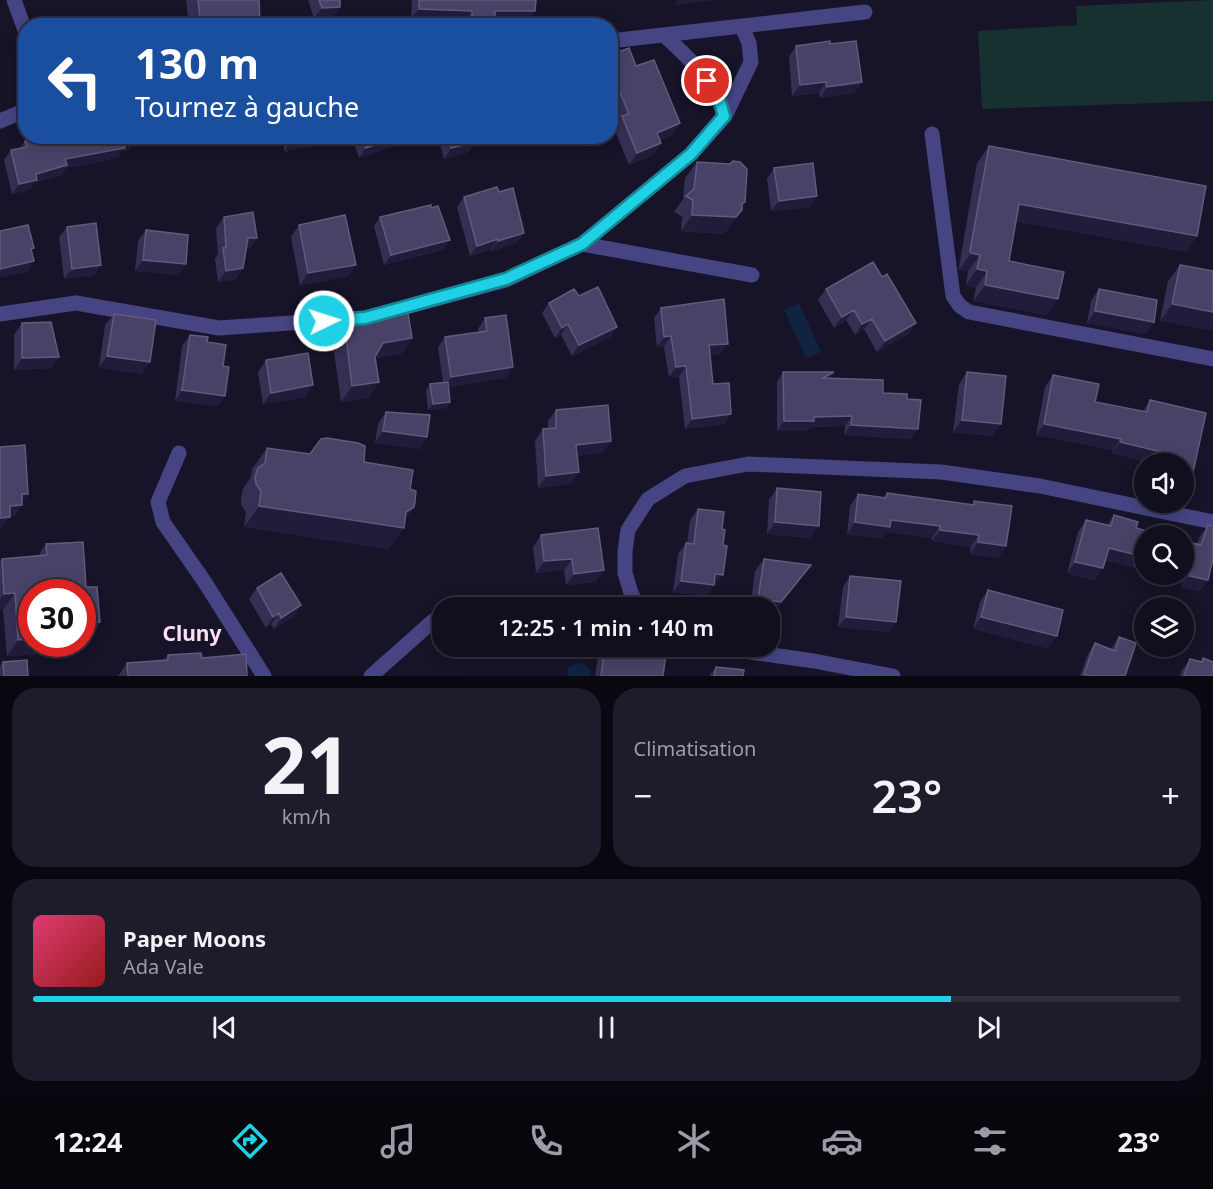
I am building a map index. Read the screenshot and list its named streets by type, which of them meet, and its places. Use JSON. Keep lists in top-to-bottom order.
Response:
{
  "districts": ["Cluny"],
  "page": {
    "turn": ["130 m", "Tournez à gauche"],
    "limit": "30",
    "trip": "12:25 · 1 min · 140 m",
    "tile": [
      ["21", "km/h"],
      "Climatisation"
    ],
    "heat": ["−", "23°", "+"],
    "song": ["Paper Moons", "Ada Vale"],
    "tabs": ["12:24", "23°"]
  }
}
